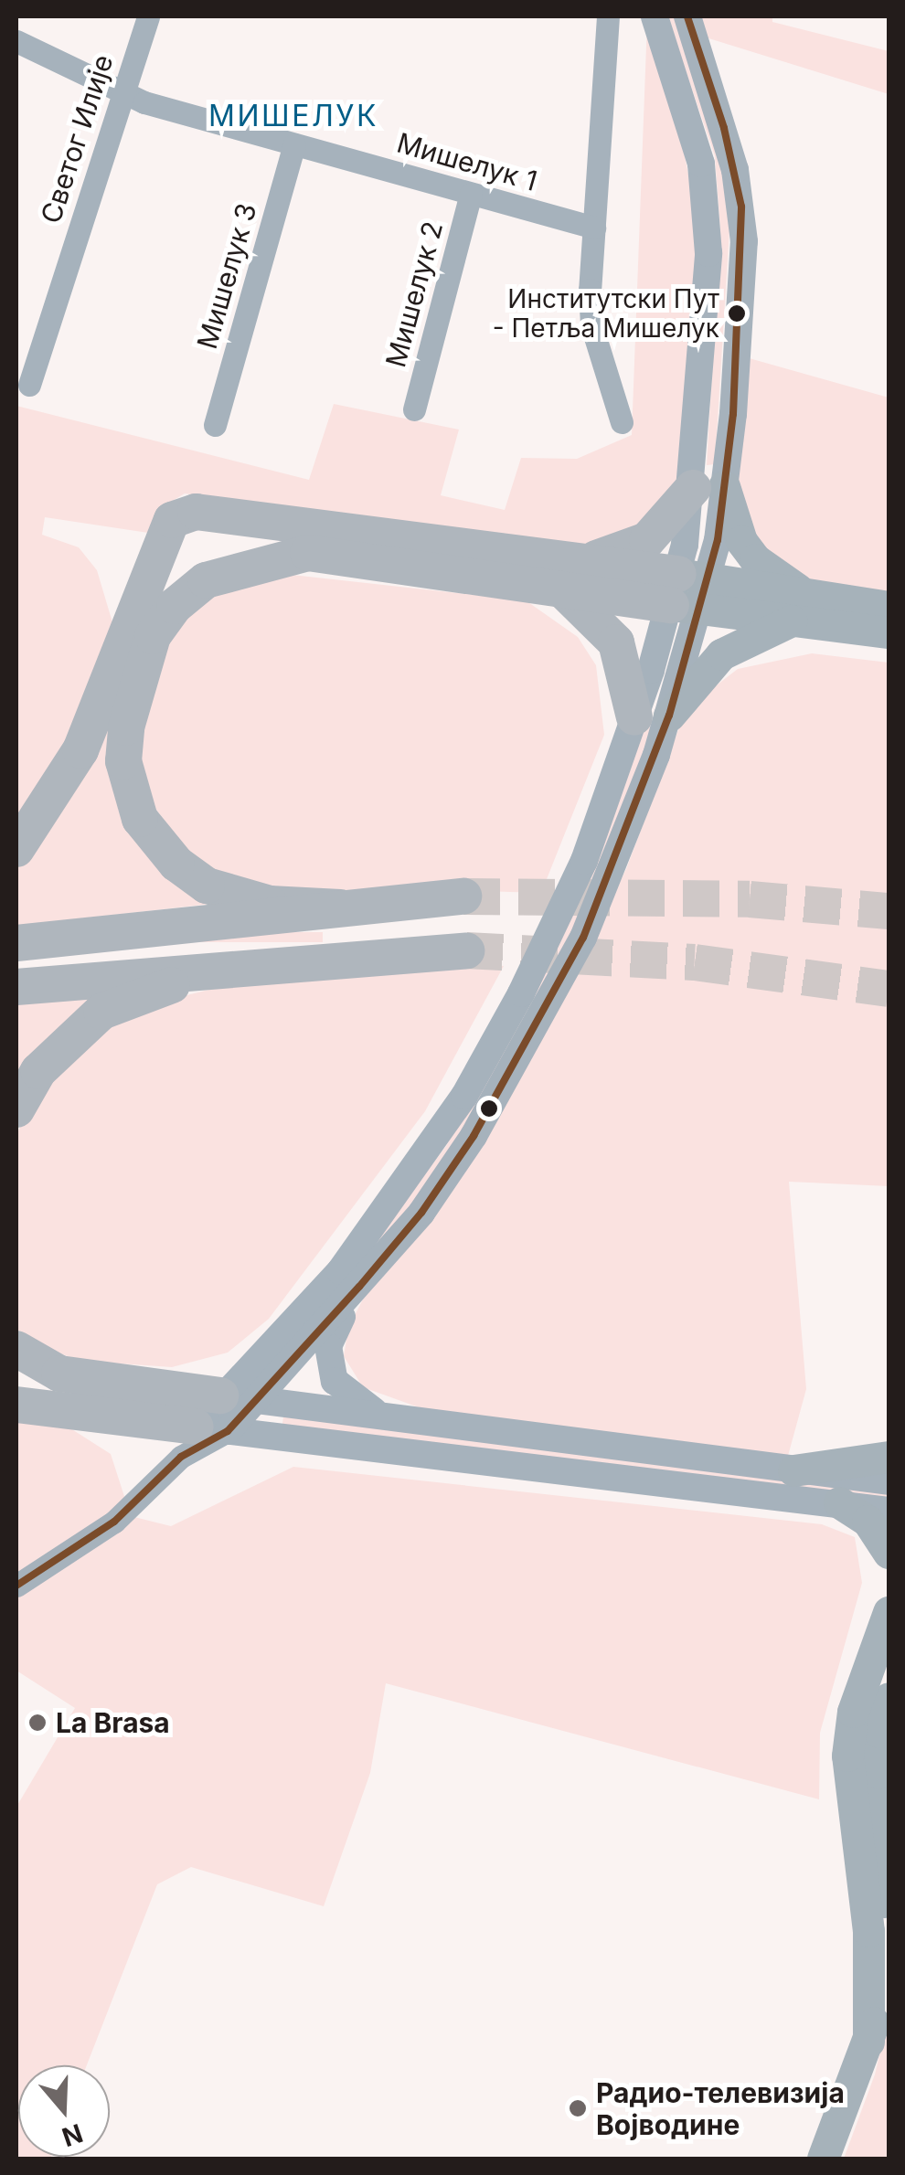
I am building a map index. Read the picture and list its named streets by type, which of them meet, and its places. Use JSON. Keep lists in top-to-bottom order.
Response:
{
  "streets": {
    "street": [
      "Светог Илије",
      "Мишелук 1",
      "Мишелук 3",
      "Мишелук 2"
    ]
  },
  "crossings": [
    ["Светог Илије", "Мишелук 1"],
    ["Мишелук 1", "Мишелук 3"],
    ["Мишелук 1", "Мишелук 2"]
  ],
  "districts": ["МИШЕЛУК"],
  "places": ["Институтски Пут - Петља Мишелук", "La Brasa", "Радио-телевизија Војводине"],
  "north": "bottom"
}
